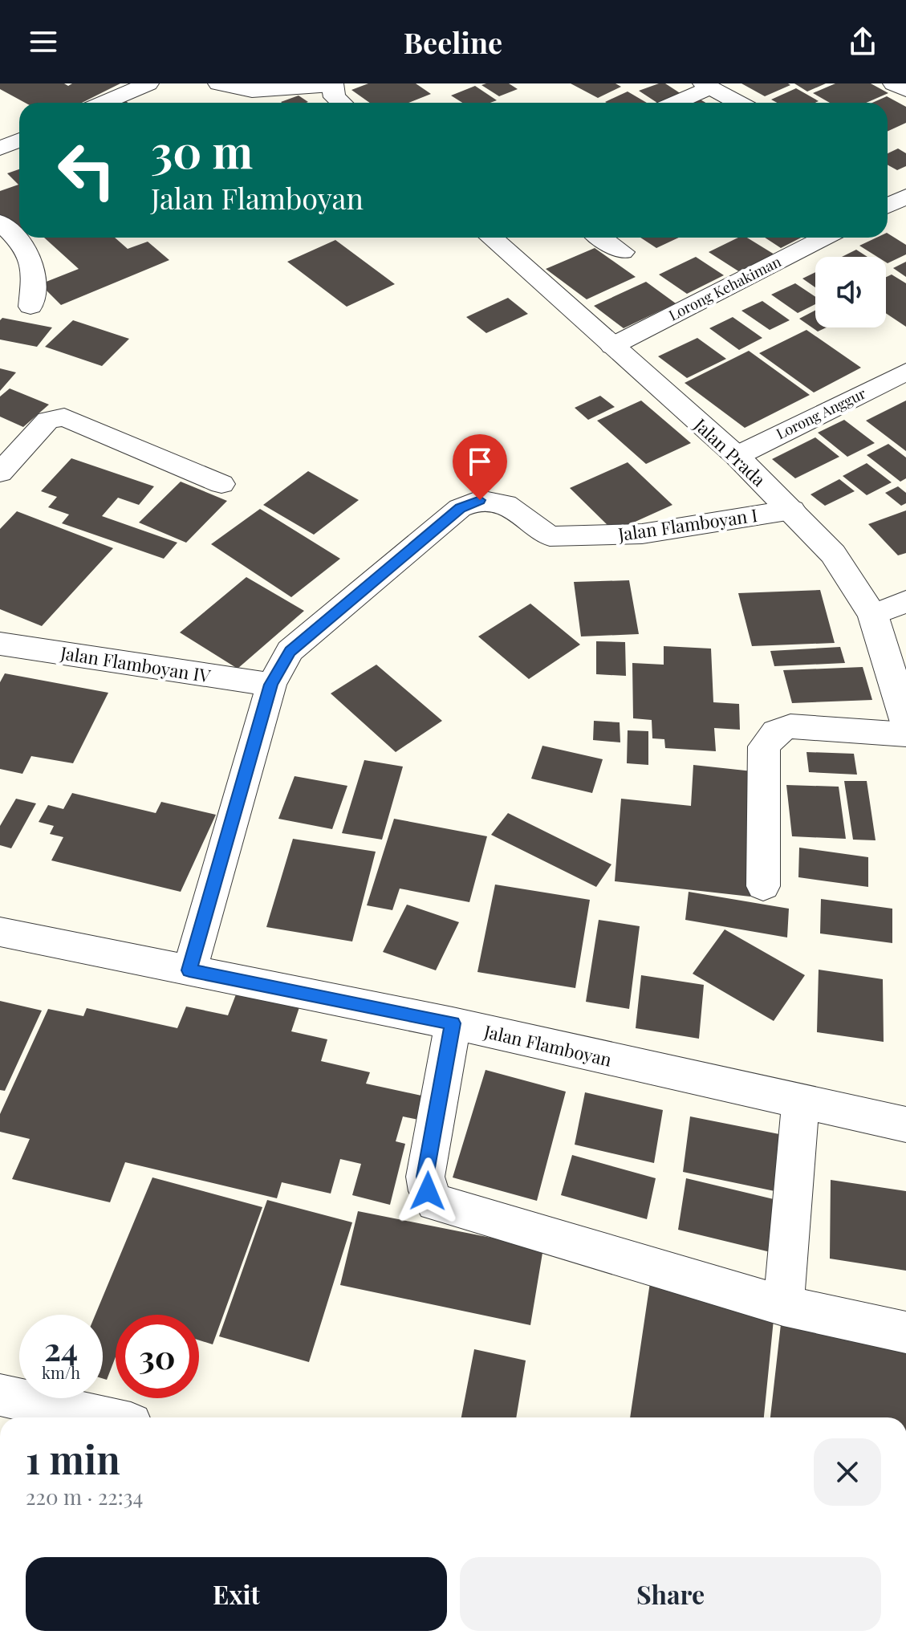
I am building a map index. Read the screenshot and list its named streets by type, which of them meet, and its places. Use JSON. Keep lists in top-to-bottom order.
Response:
{
  "streets": {
    "street": [
      "Lorong Kehakiman",
      "Lorong Anggur",
      "Jalan Prada",
      "Jalan Flamboyan I",
      "Jalan Flamboyan IV",
      "Jalan Flamboyan"
    ]
  },
  "crossings": [
    ["Lorong Kehakiman", "Jalan Prada"],
    ["Lorong Anggur", "Jalan Prada"],
    ["Jalan Prada", "Jalan Flamboyan I"],
    ["Jalan Flamboyan I", "Jalan Flamboyan IV"],
    ["Jalan Flamboyan I", "Jalan Flamboyan"]
  ],
  "page": {
    "header": "Beeline",
    "turn": ["30 m", "Jalan Flamboyan"],
    "speed": "24 km/h",
    "limit": "30",
    "heading": ["1 min", "220 m · 22:34"],
    "buttons": ["Exit", "Share"]
  }
}
